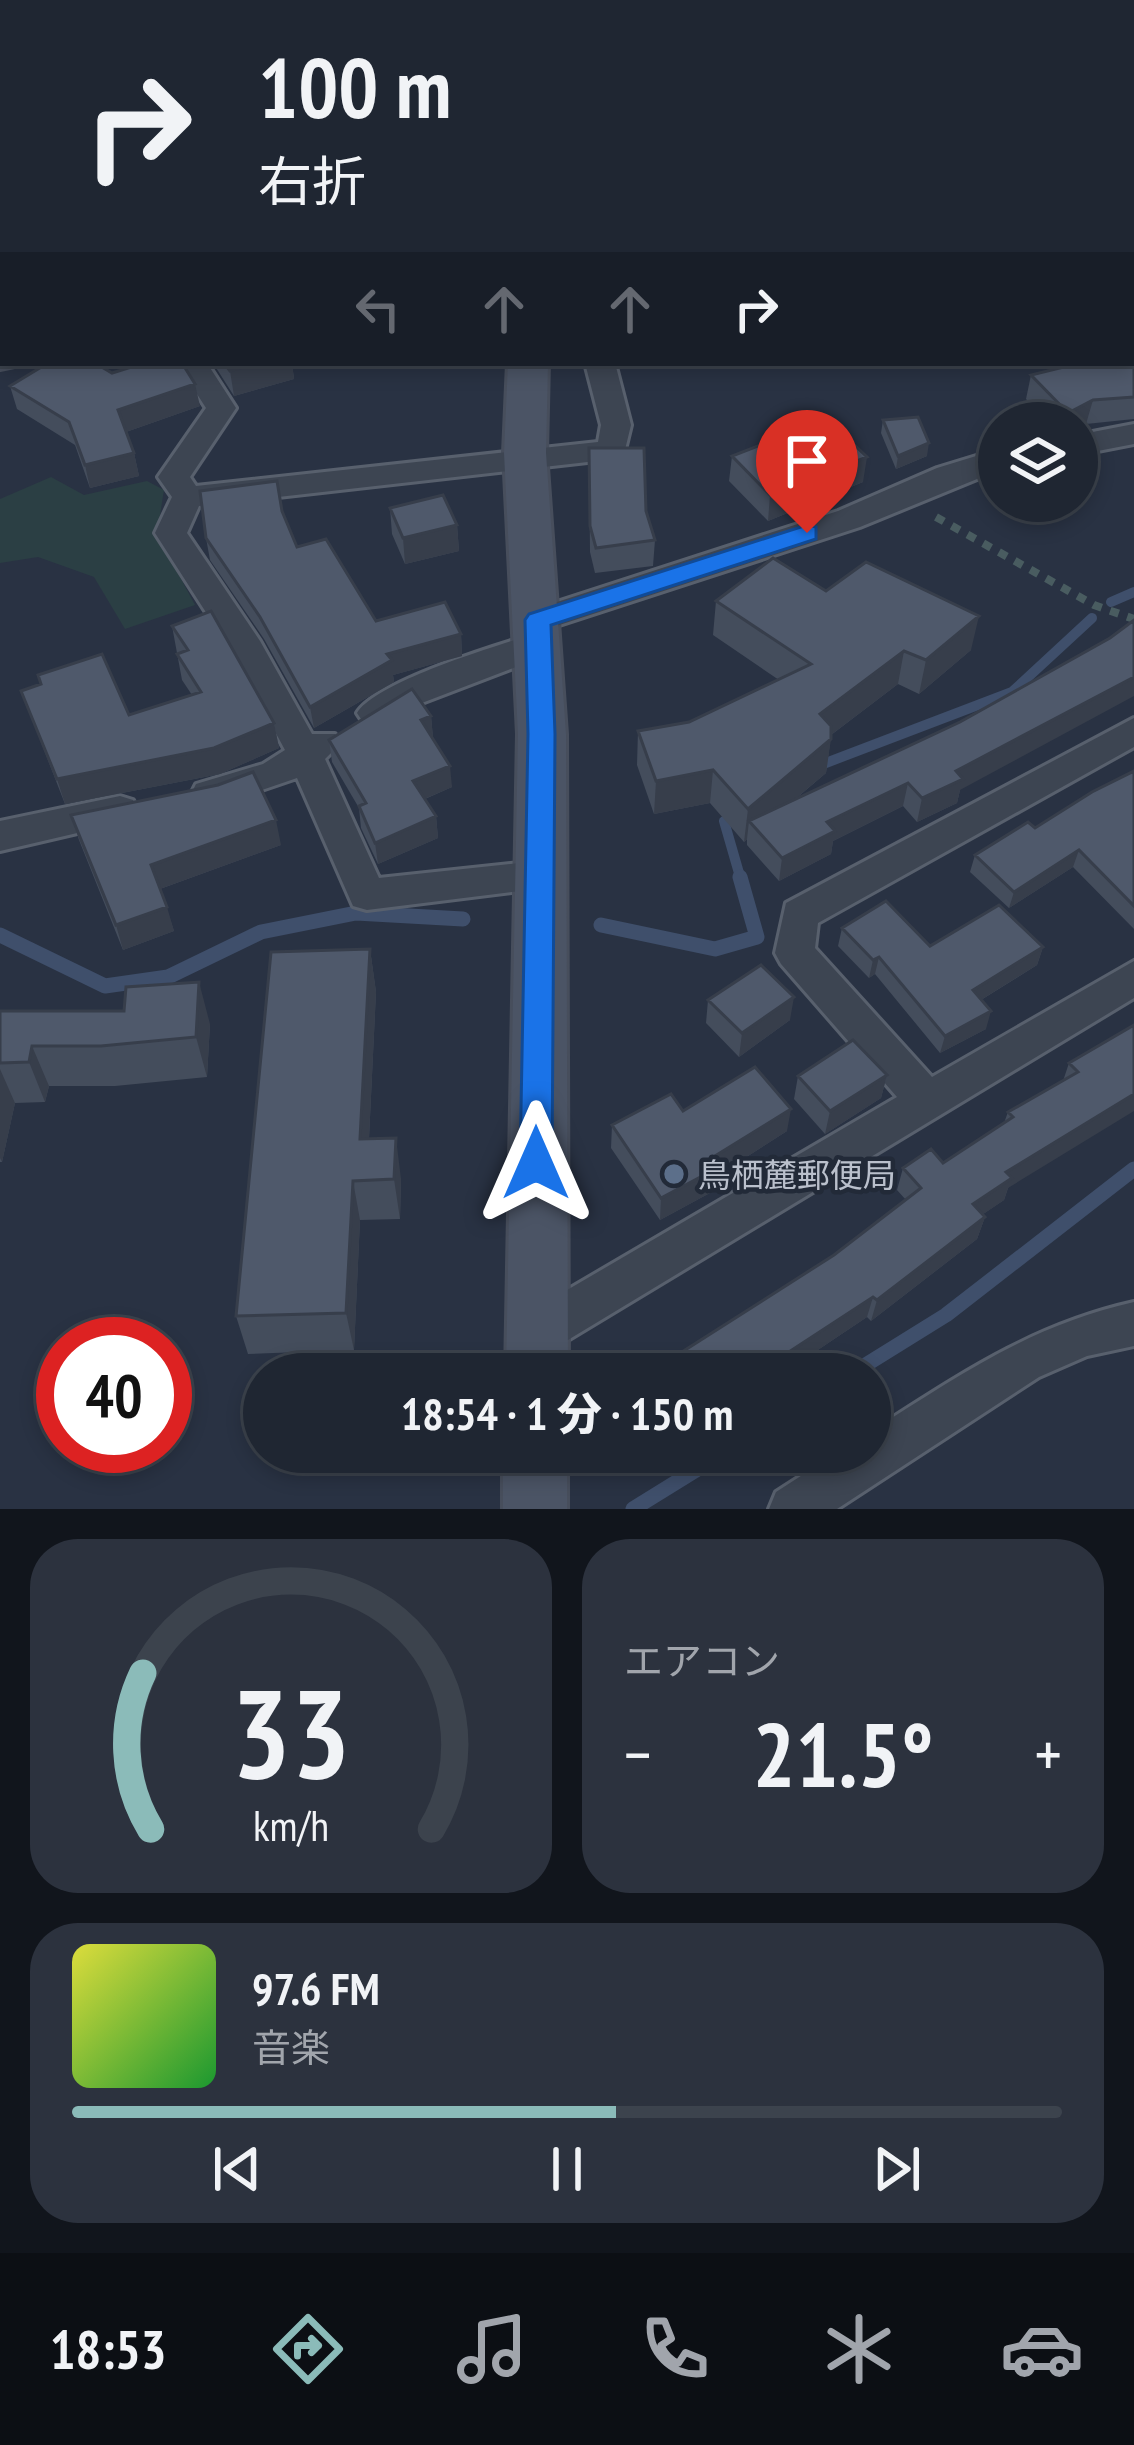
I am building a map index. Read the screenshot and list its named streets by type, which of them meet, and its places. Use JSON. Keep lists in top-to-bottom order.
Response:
{
  "places": ["鳥栖麓郵便局"],
  "page": {
    "turn": ["100 m", "右折"],
    "limit": "40",
    "trip": "18:54 · 1 分 · 150 m",
    "tile": "エアコン",
    "heat": ["−", "21.5°", "+"],
    "song": ["97.6 FM", "音楽"],
    "tabs": "18:53",
    "gauge": ["33", "km/h"]
  }
}
